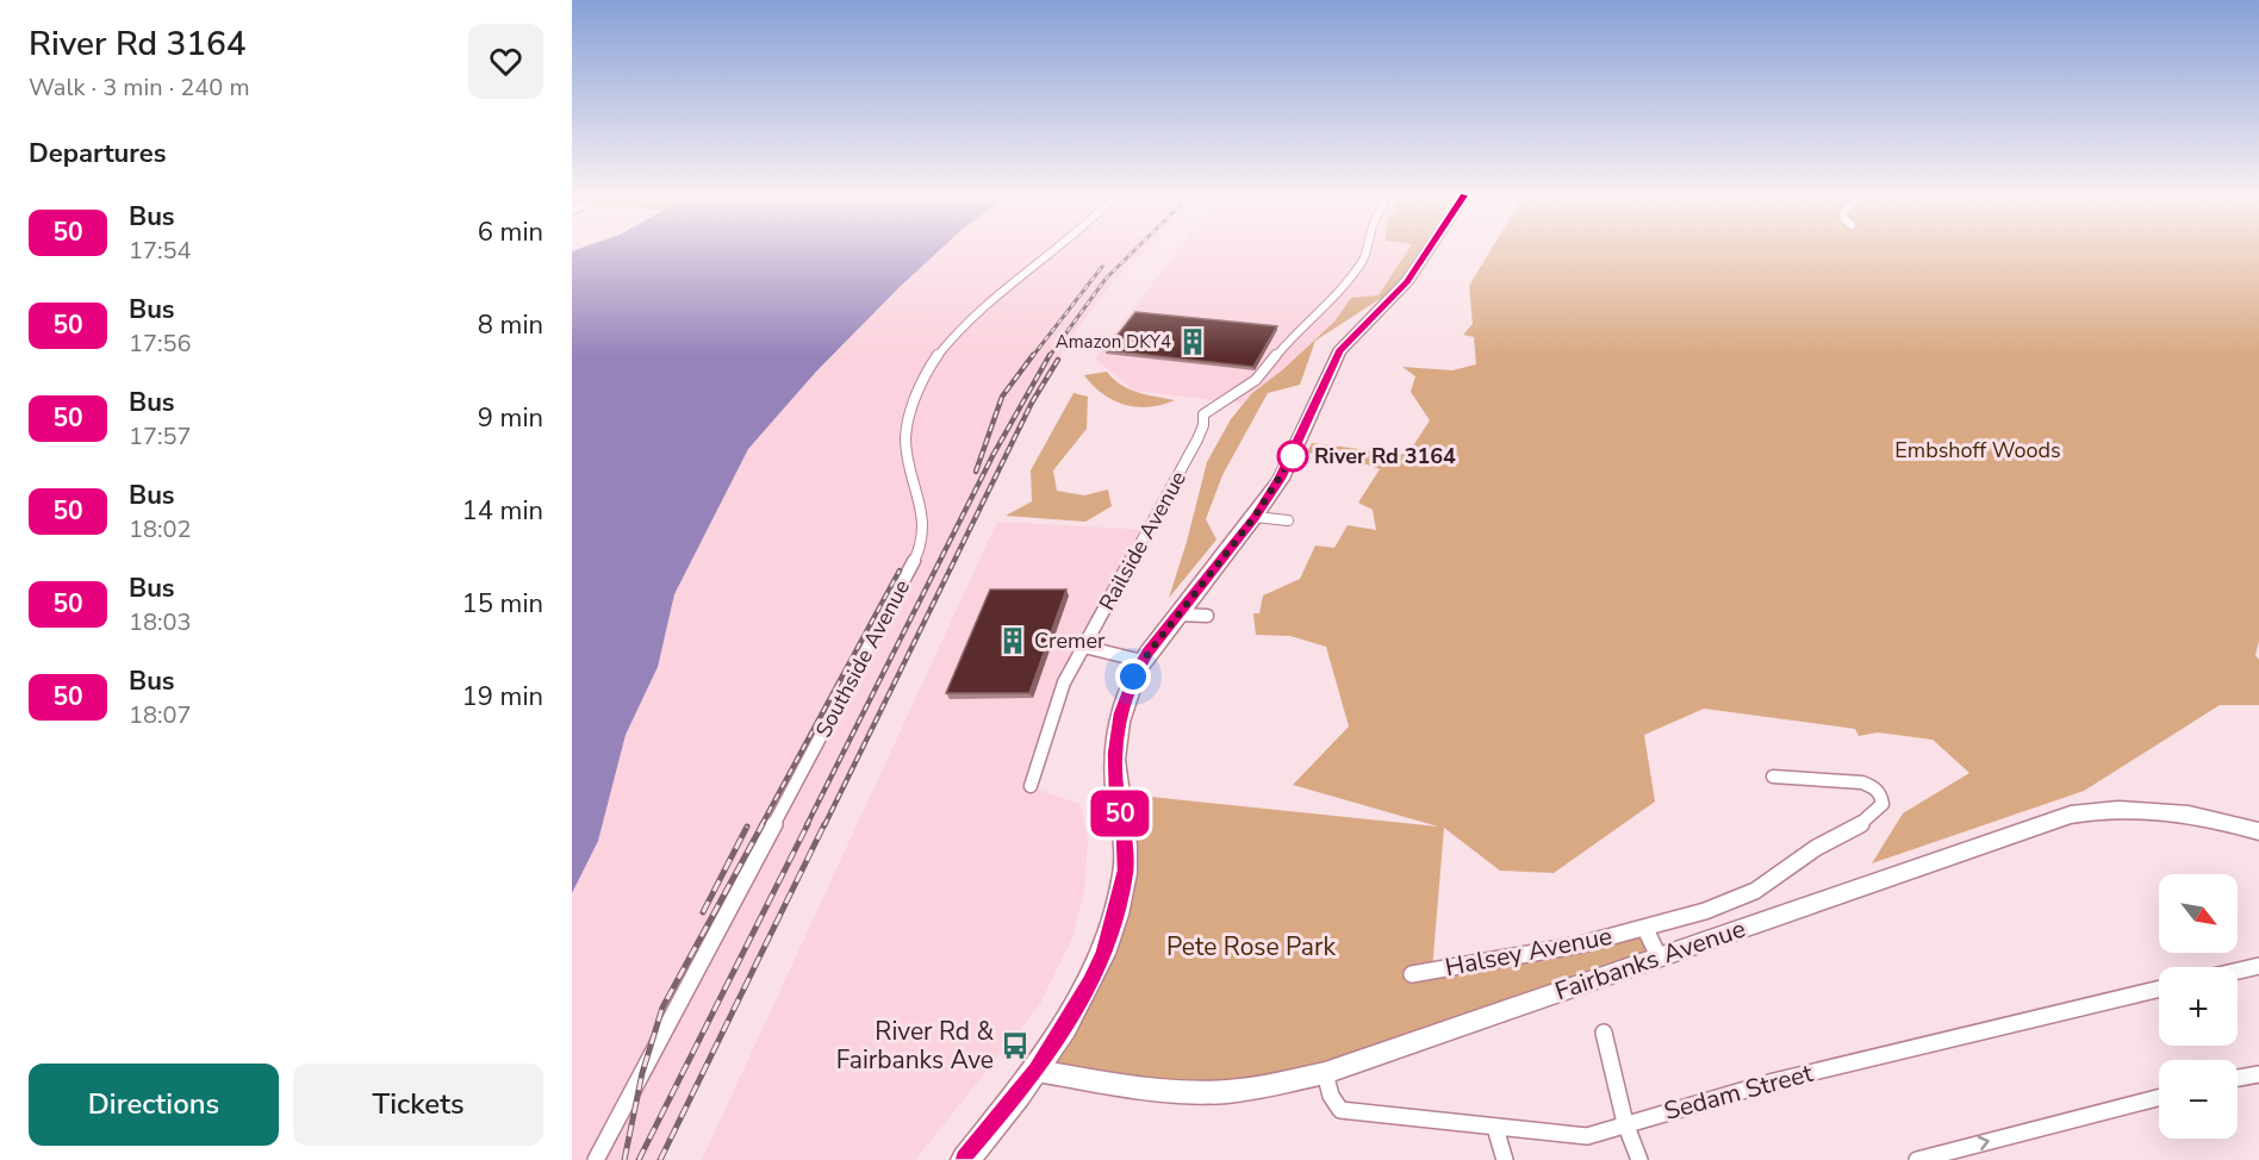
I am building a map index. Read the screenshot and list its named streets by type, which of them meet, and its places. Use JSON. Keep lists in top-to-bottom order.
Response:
{
  "streets": {
    "street": [
      "Railside Avenue",
      "Southside Avenue",
      "Halsey Avenue",
      "Fairbanks Avenue",
      "Sedam Street"
    ]
  },
  "crossings": [
    ["Fairbanks Avenue", "Sedam Street"]
  ],
  "parks": ["Embshoff Woods", "Pete Rose Park"],
  "places": {
    "building": ["Amazon DKY4", "Cremer"],
    "other": ["River Rd 3164"],
    "bus stop": ["River Rd & Fairbanks Ave"]
  },
  "lines": ["bus line 50"],
  "north": "bottom right",
  "page": {
    "heading": [
      ["River Rd 3164", "Walk · 3 min · 240 m"],
      "Departures"
    ],
    "on_map": "50",
    "list": [
      {
        "mark": "50",
        "name": "Bus",
        "note": "17:54",
        "value": "6 min"
      },
      {
        "mark": "50",
        "name": "Bus",
        "note": "17:56",
        "value": "8 min"
      },
      {
        "mark": "50",
        "name": "Bus",
        "note": "17:57",
        "value": "9 min"
      },
      {
        "mark": "50",
        "name": "Bus",
        "note": "18:02",
        "value": "14 min"
      },
      {
        "mark": "50",
        "name": "Bus",
        "note": "18:03",
        "value": "15 min"
      },
      {
        "mark": "50",
        "name": "Bus",
        "note": "18:07",
        "value": "19 min"
      }
    ],
    "map_buttons": ["+", "−"],
    "buttons": ["Directions", "Tickets"]
  }
}
